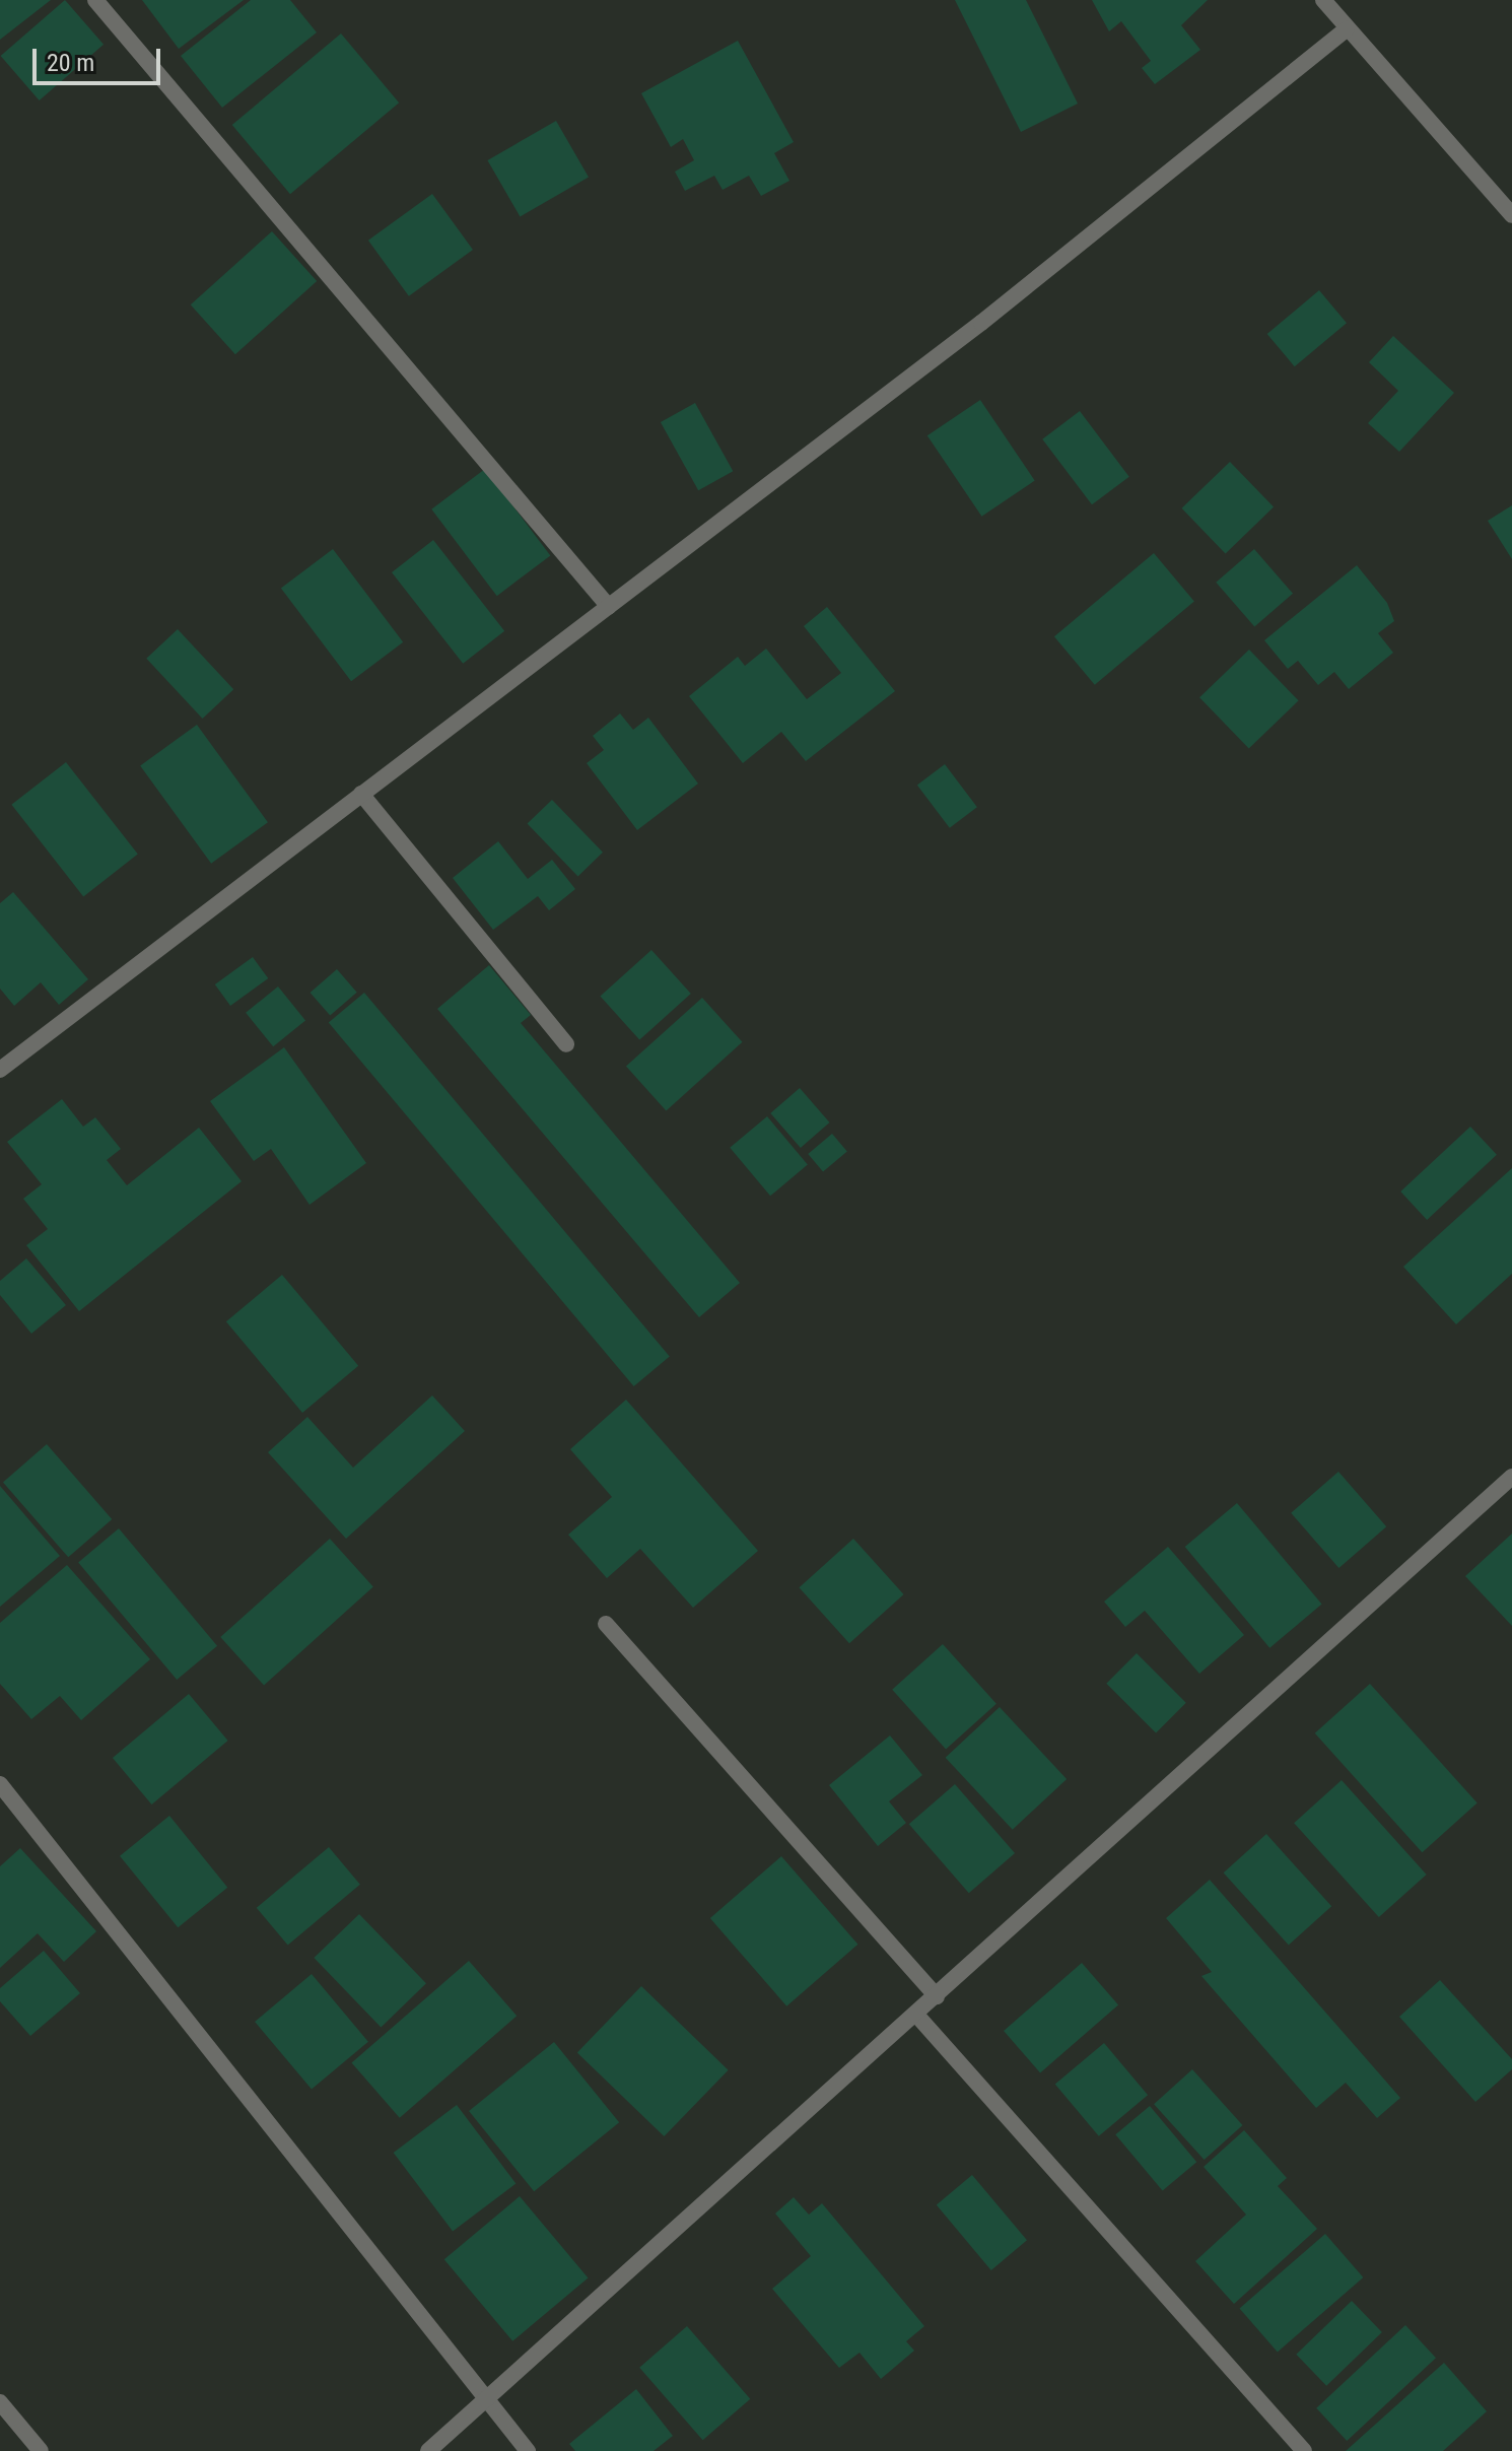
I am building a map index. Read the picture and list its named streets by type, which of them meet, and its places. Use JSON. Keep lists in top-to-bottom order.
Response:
{
  "scale_bar": "20 m"
}
